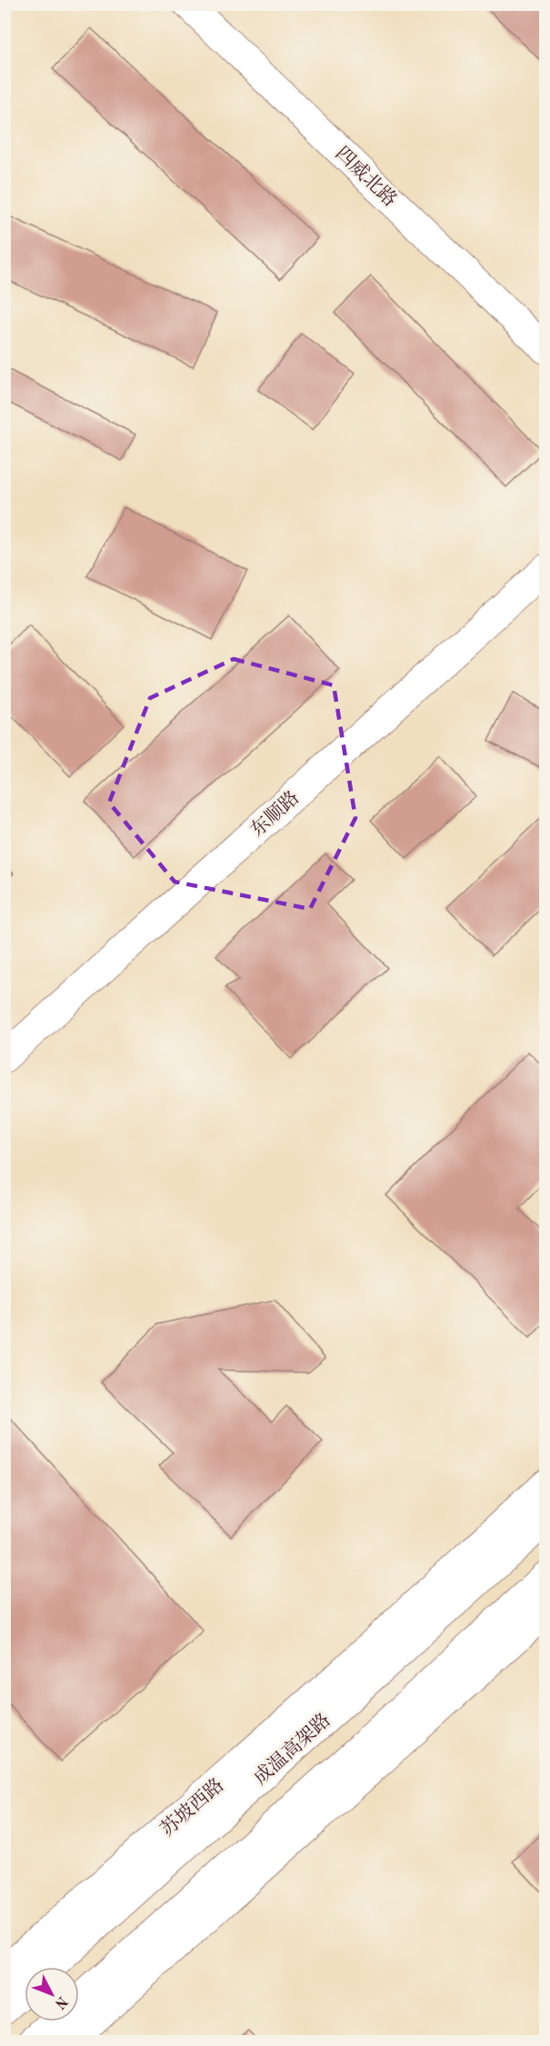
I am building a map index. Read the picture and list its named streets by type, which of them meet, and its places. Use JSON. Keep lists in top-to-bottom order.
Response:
{
  "streets": {
    "main road": ["成温高架路", "苏坡西路"],
    "street": ["四威北路", "东顺路"]
  },
  "north": "bottom right"
}
